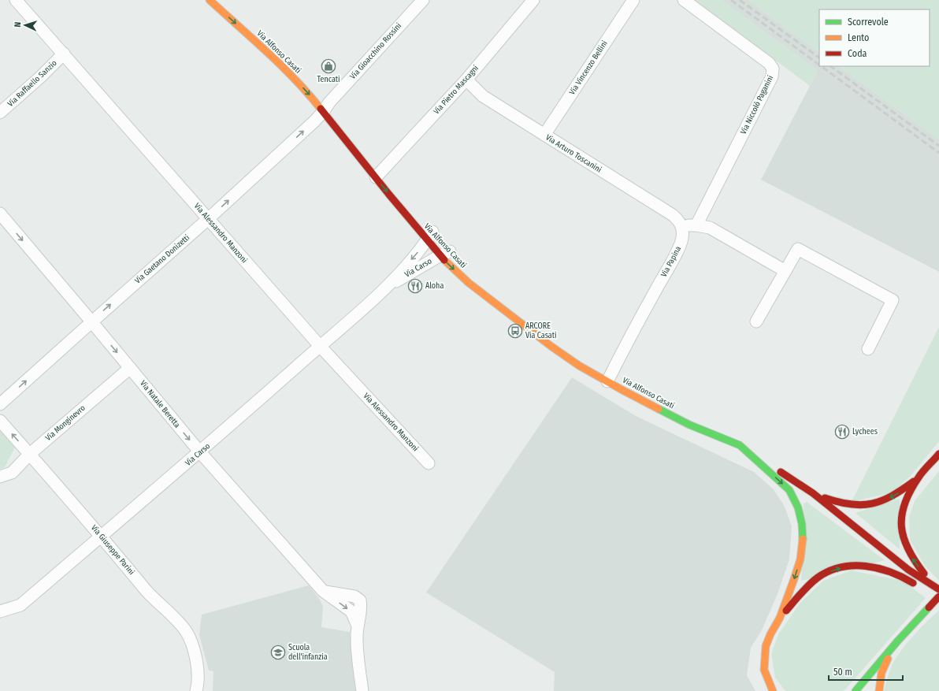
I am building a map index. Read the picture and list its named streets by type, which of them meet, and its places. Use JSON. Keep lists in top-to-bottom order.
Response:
{
  "streets": {
    "main road": ["Via Alfonso Casati"],
    "street": [
      "Via Gioacchino Rossini",
      "Via Vincenzo Bellini",
      "Via Raffaello Sanzio",
      "Via Pietro Mascagni",
      "Via Niccolò Paganini",
      "Via Arturo Toscanini",
      "Via Alessandro Manzoni",
      "Via Gaetano Donizetti",
      "Via Papina",
      "Via Carso",
      "Via Natale Beretta",
      "Via Monginevro",
      "Via Giuseppe Parini"
    ]
  },
  "crossings": [
    ["Via Gioacchino Rossini", "Via Alfonso Casati"],
    ["Via Gioacchino Rossini", "Via Gaetano Donizetti"],
    ["Via Alfonso Casati", "Via Pietro Mascagni"],
    ["Via Alfonso Casati", "Via Gaetano Donizetti"],
    ["Via Alfonso Casati", "Via Papina"],
    ["Via Alfonso Casati", "Via Carso"],
    ["Via Vincenzo Bellini", "Via Arturo Toscanini"],
    ["Via Raffaello Sanzio", "Via Alessandro Manzoni"],
    ["Via Pietro Mascagni", "Via Arturo Toscanini"],
    ["Via Arturo Toscanini", "Via Papina"],
    ["Via Alessandro Manzoni", "Via Gaetano Donizetti"],
    ["Via Alessandro Manzoni", "Via Carso"],
    ["Via Gaetano Donizetti", "Via Natale Beretta"],
    ["Via Carso", "Via Natale Beretta"],
    ["Via Carso", "Via Giuseppe Parini"],
    ["Via Natale Beretta", "Via Monginevro"],
    ["Via Monginevro", "Via Giuseppe Parini"]
  ],
  "one_way": ["Via Alfonso Casati", "Via Gaetano Donizetti", "Via Natale Beretta"],
  "places": {
    "shop": ["Tencati"],
    "restaurant": ["Aloha", "Lychees"],
    "bus stop": ["ARCORE Via Casati"],
    "school or university": ["Scuola dell'infanzia"]
  },
  "legend": ["Scorrevole", "Lento", "Coda"],
  "scale_bar": "50 m",
  "north": "left"
}
